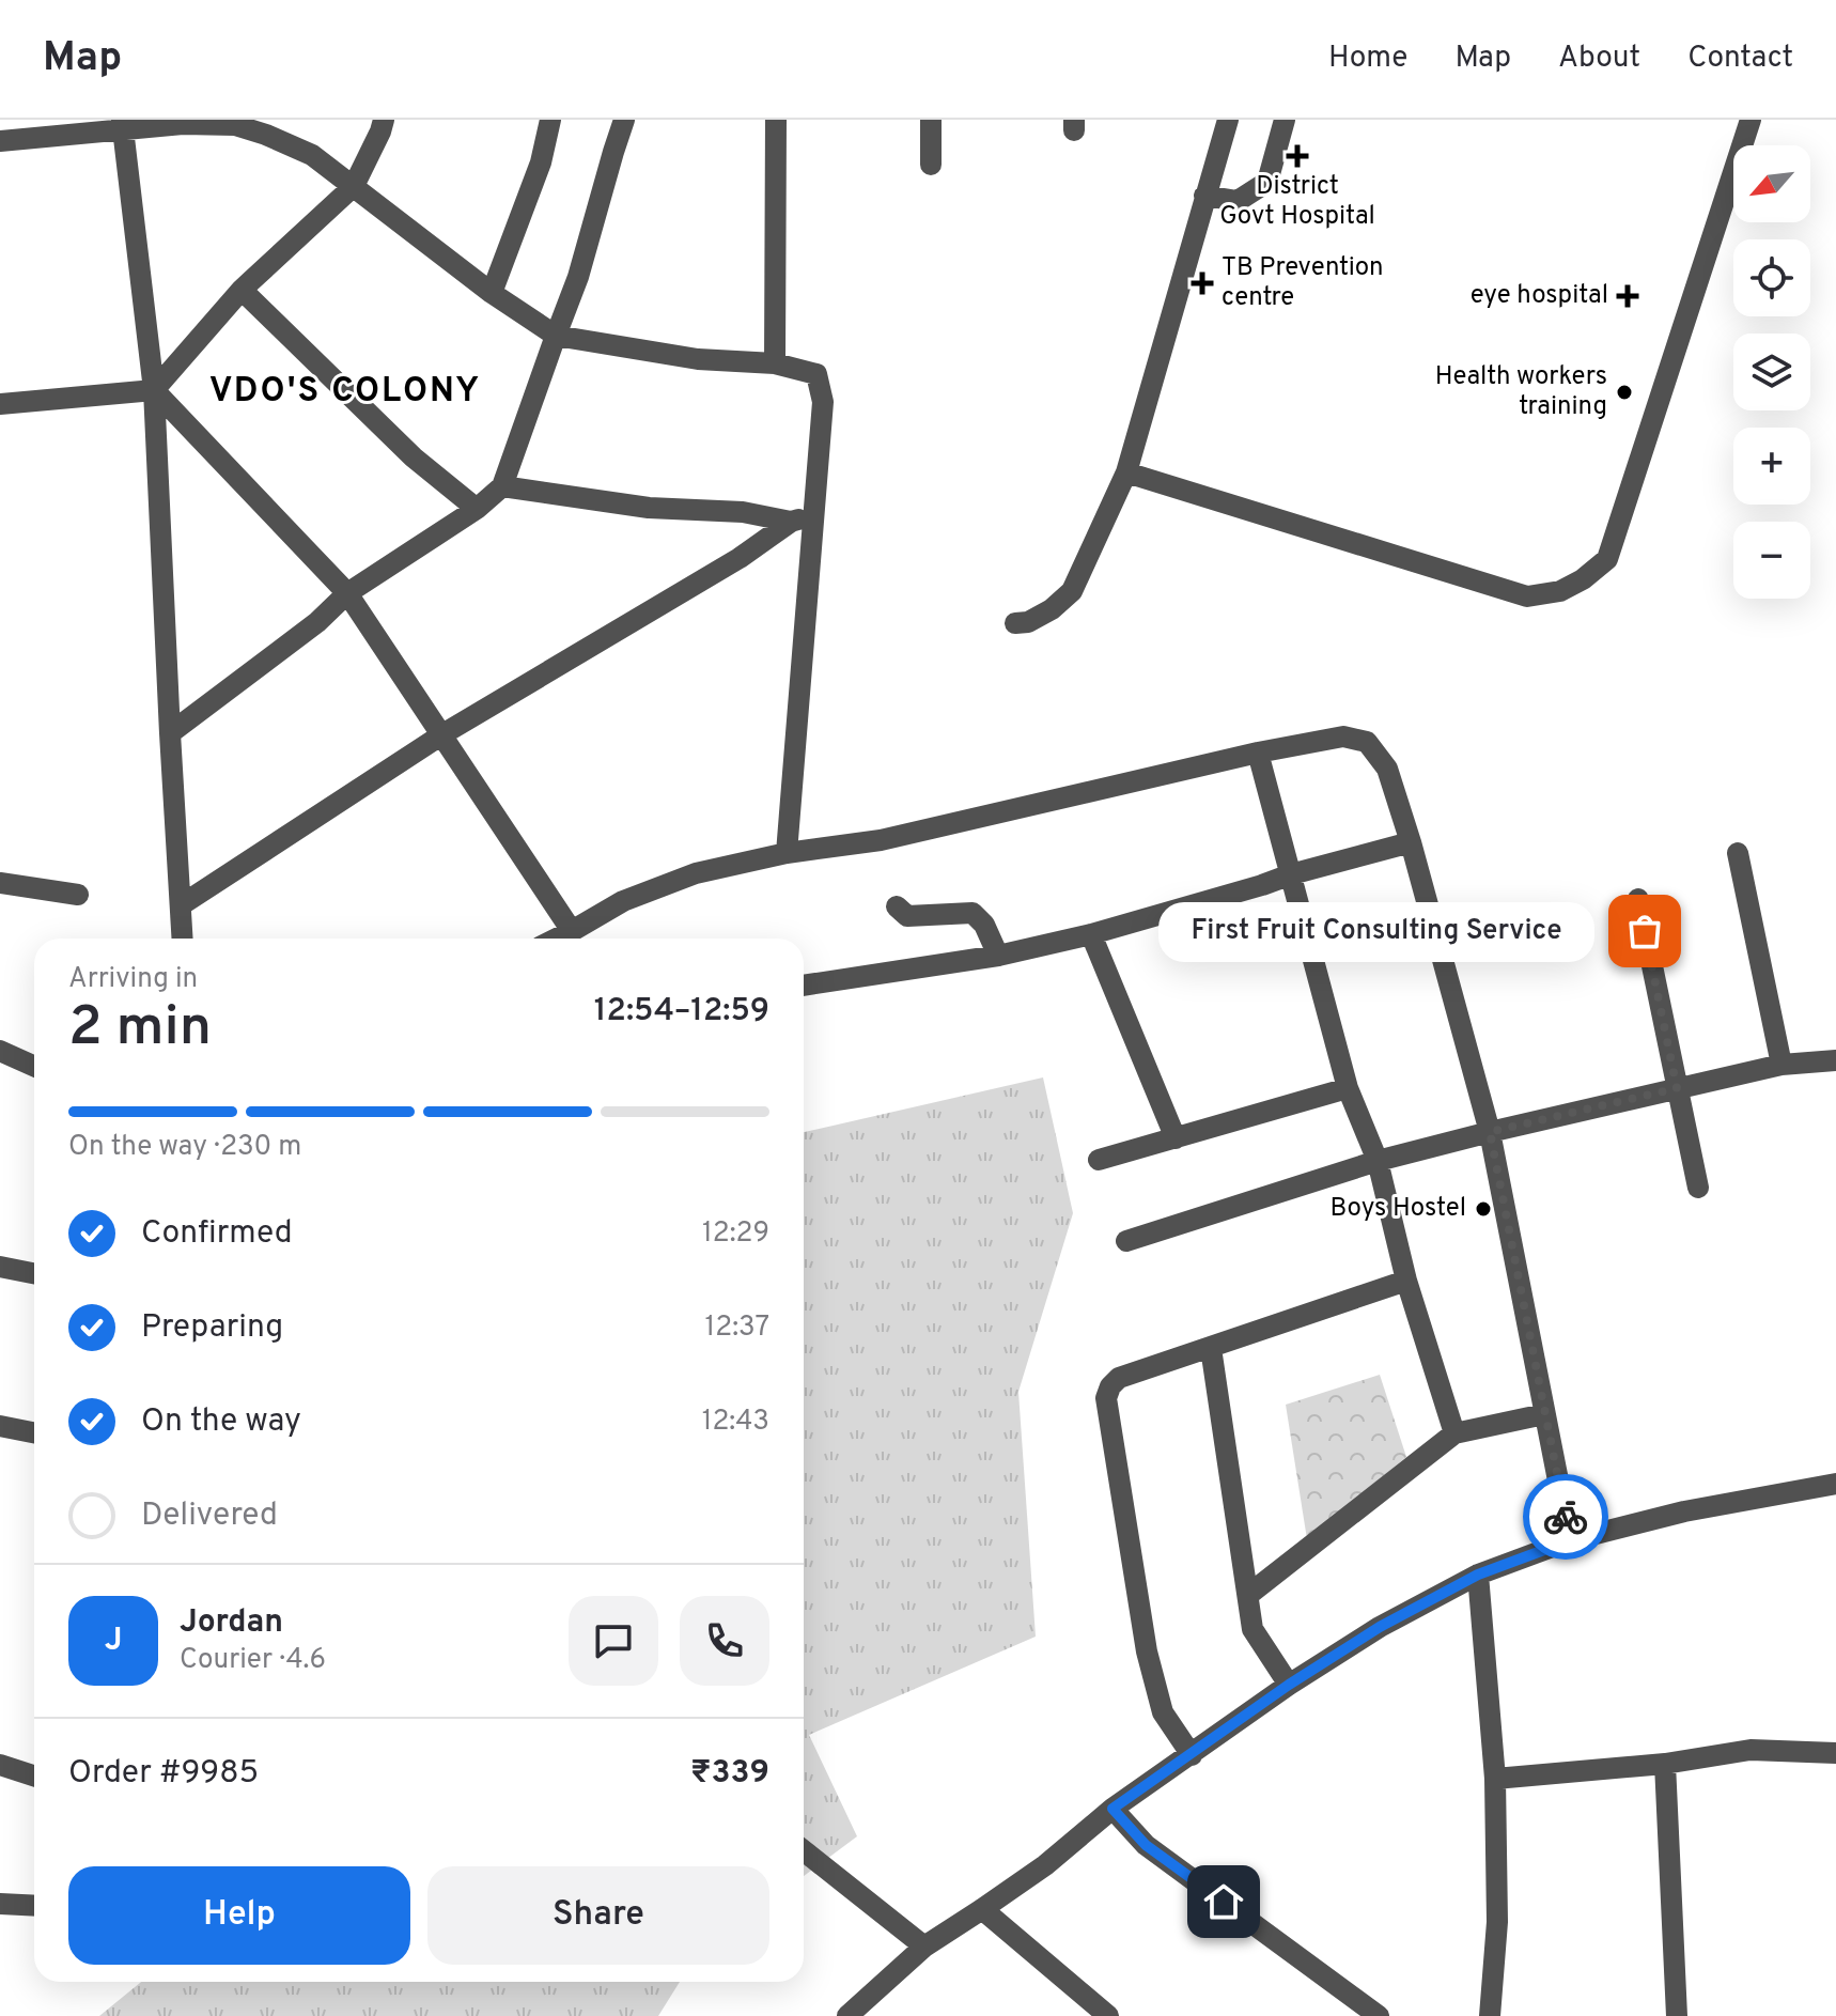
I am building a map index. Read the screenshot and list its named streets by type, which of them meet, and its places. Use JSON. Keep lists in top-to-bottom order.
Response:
{
  "districts": ["VDO'S COLONY"],
  "places": {
    "health": ["District Govt Hospital", "TB Prevention centre", "eye hospital"],
    "other": ["Health workers training", "First Fruit Consulting Service", "Boys Hostel"]
  },
  "north": "bottom left",
  "page": {
    "header": "Map",
    "nav": [
      "Home",
      "Map",
      "About",
      "Contact"
    ],
    "map_buttons": ["+", "−"],
    "bubble": "First Fruit Consulting Service",
    "heading": ["2 min", "Arriving in", "12:54–12:59"],
    "panel": [
      "Jordan",
      "Courier · 4.6",
      "Order #9985",
      "₹339"
    ],
    "bar": "On the way · 230 m",
    "list": [
      ["Confirmed", "12:29"],
      ["Preparing", "12:37"],
      ["On the way", "12:43"],
      "Delivered"
    ],
    "round": "J",
    "buttons": ["Help", "Share"]
  }
}
